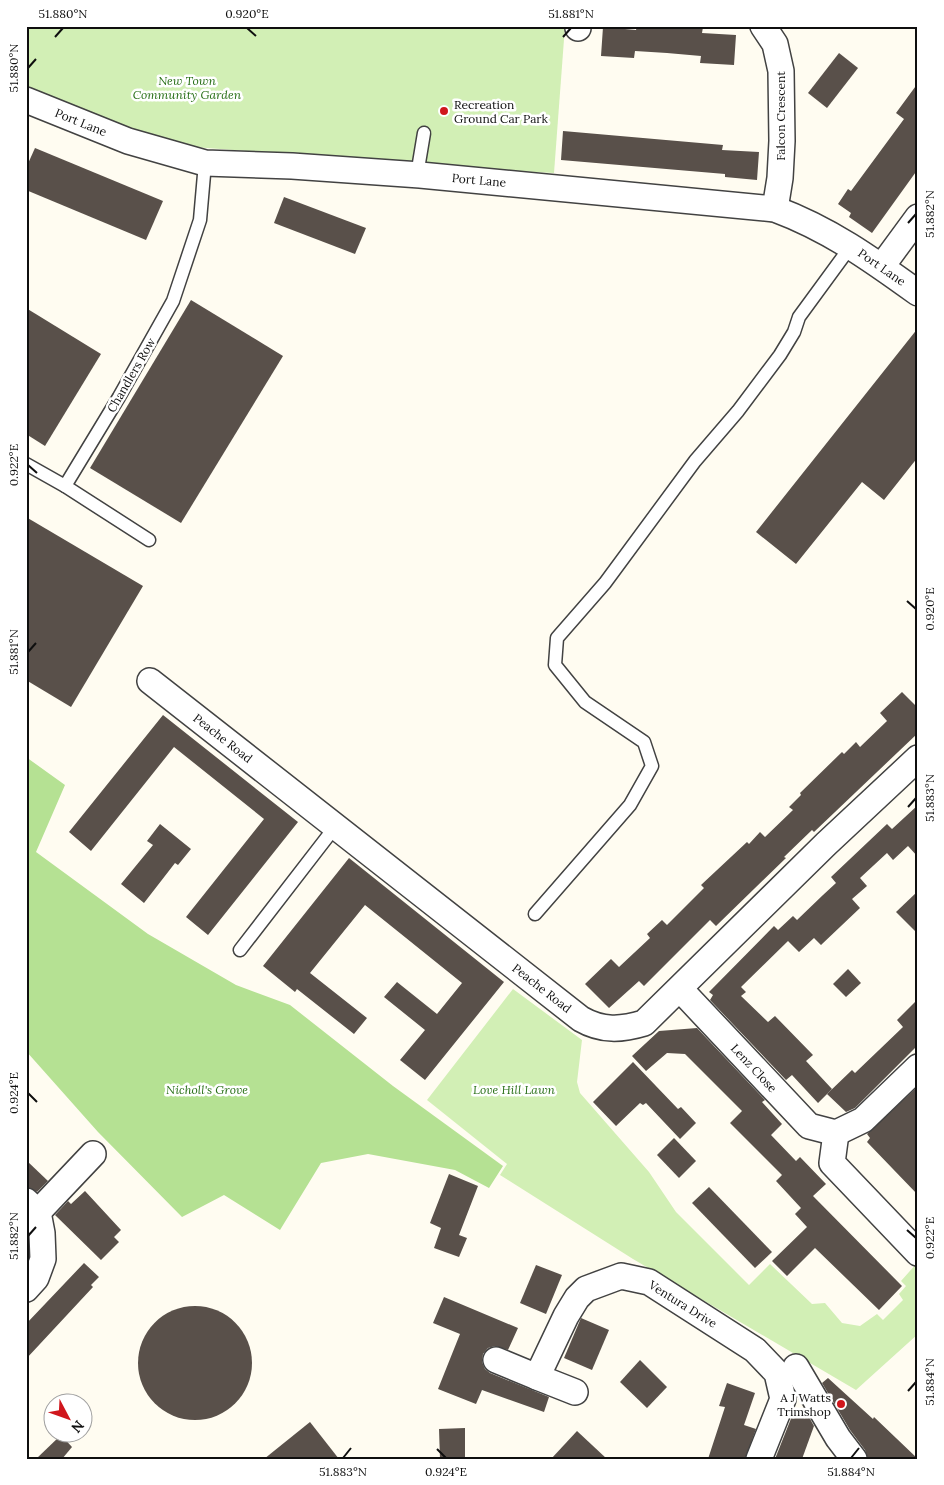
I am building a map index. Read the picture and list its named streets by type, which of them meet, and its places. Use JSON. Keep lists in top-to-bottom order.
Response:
{
  "streets": {
    "street": [
      "Falcon Crescent",
      "Port Lane",
      "Peache Road",
      "Lenz Close",
      "Ventura Drive"
    ],
    "lane": ["Chandlers Row"]
  },
  "crossings": [
    ["Falcon Crescent", "Port Lane"],
    ["Port Lane", "Chandlers Row"],
    ["Peache Road", "Lenz Close"]
  ],
  "parks": ["New Town Community Garden", "Nicholl's Grove", "Love Hill Lawn"],
  "places": ["Recreation Ground Car Park", "A J Watts Trimshop"],
  "north": "bottom right",
  "coordinates": [
    "51.880°N",
    "0.920°E",
    "51.881°N",
    "51.882°N",
    "0.922°E",
    "51.883°N",
    "0.924°E",
    "51.884°N"
  ]
}
